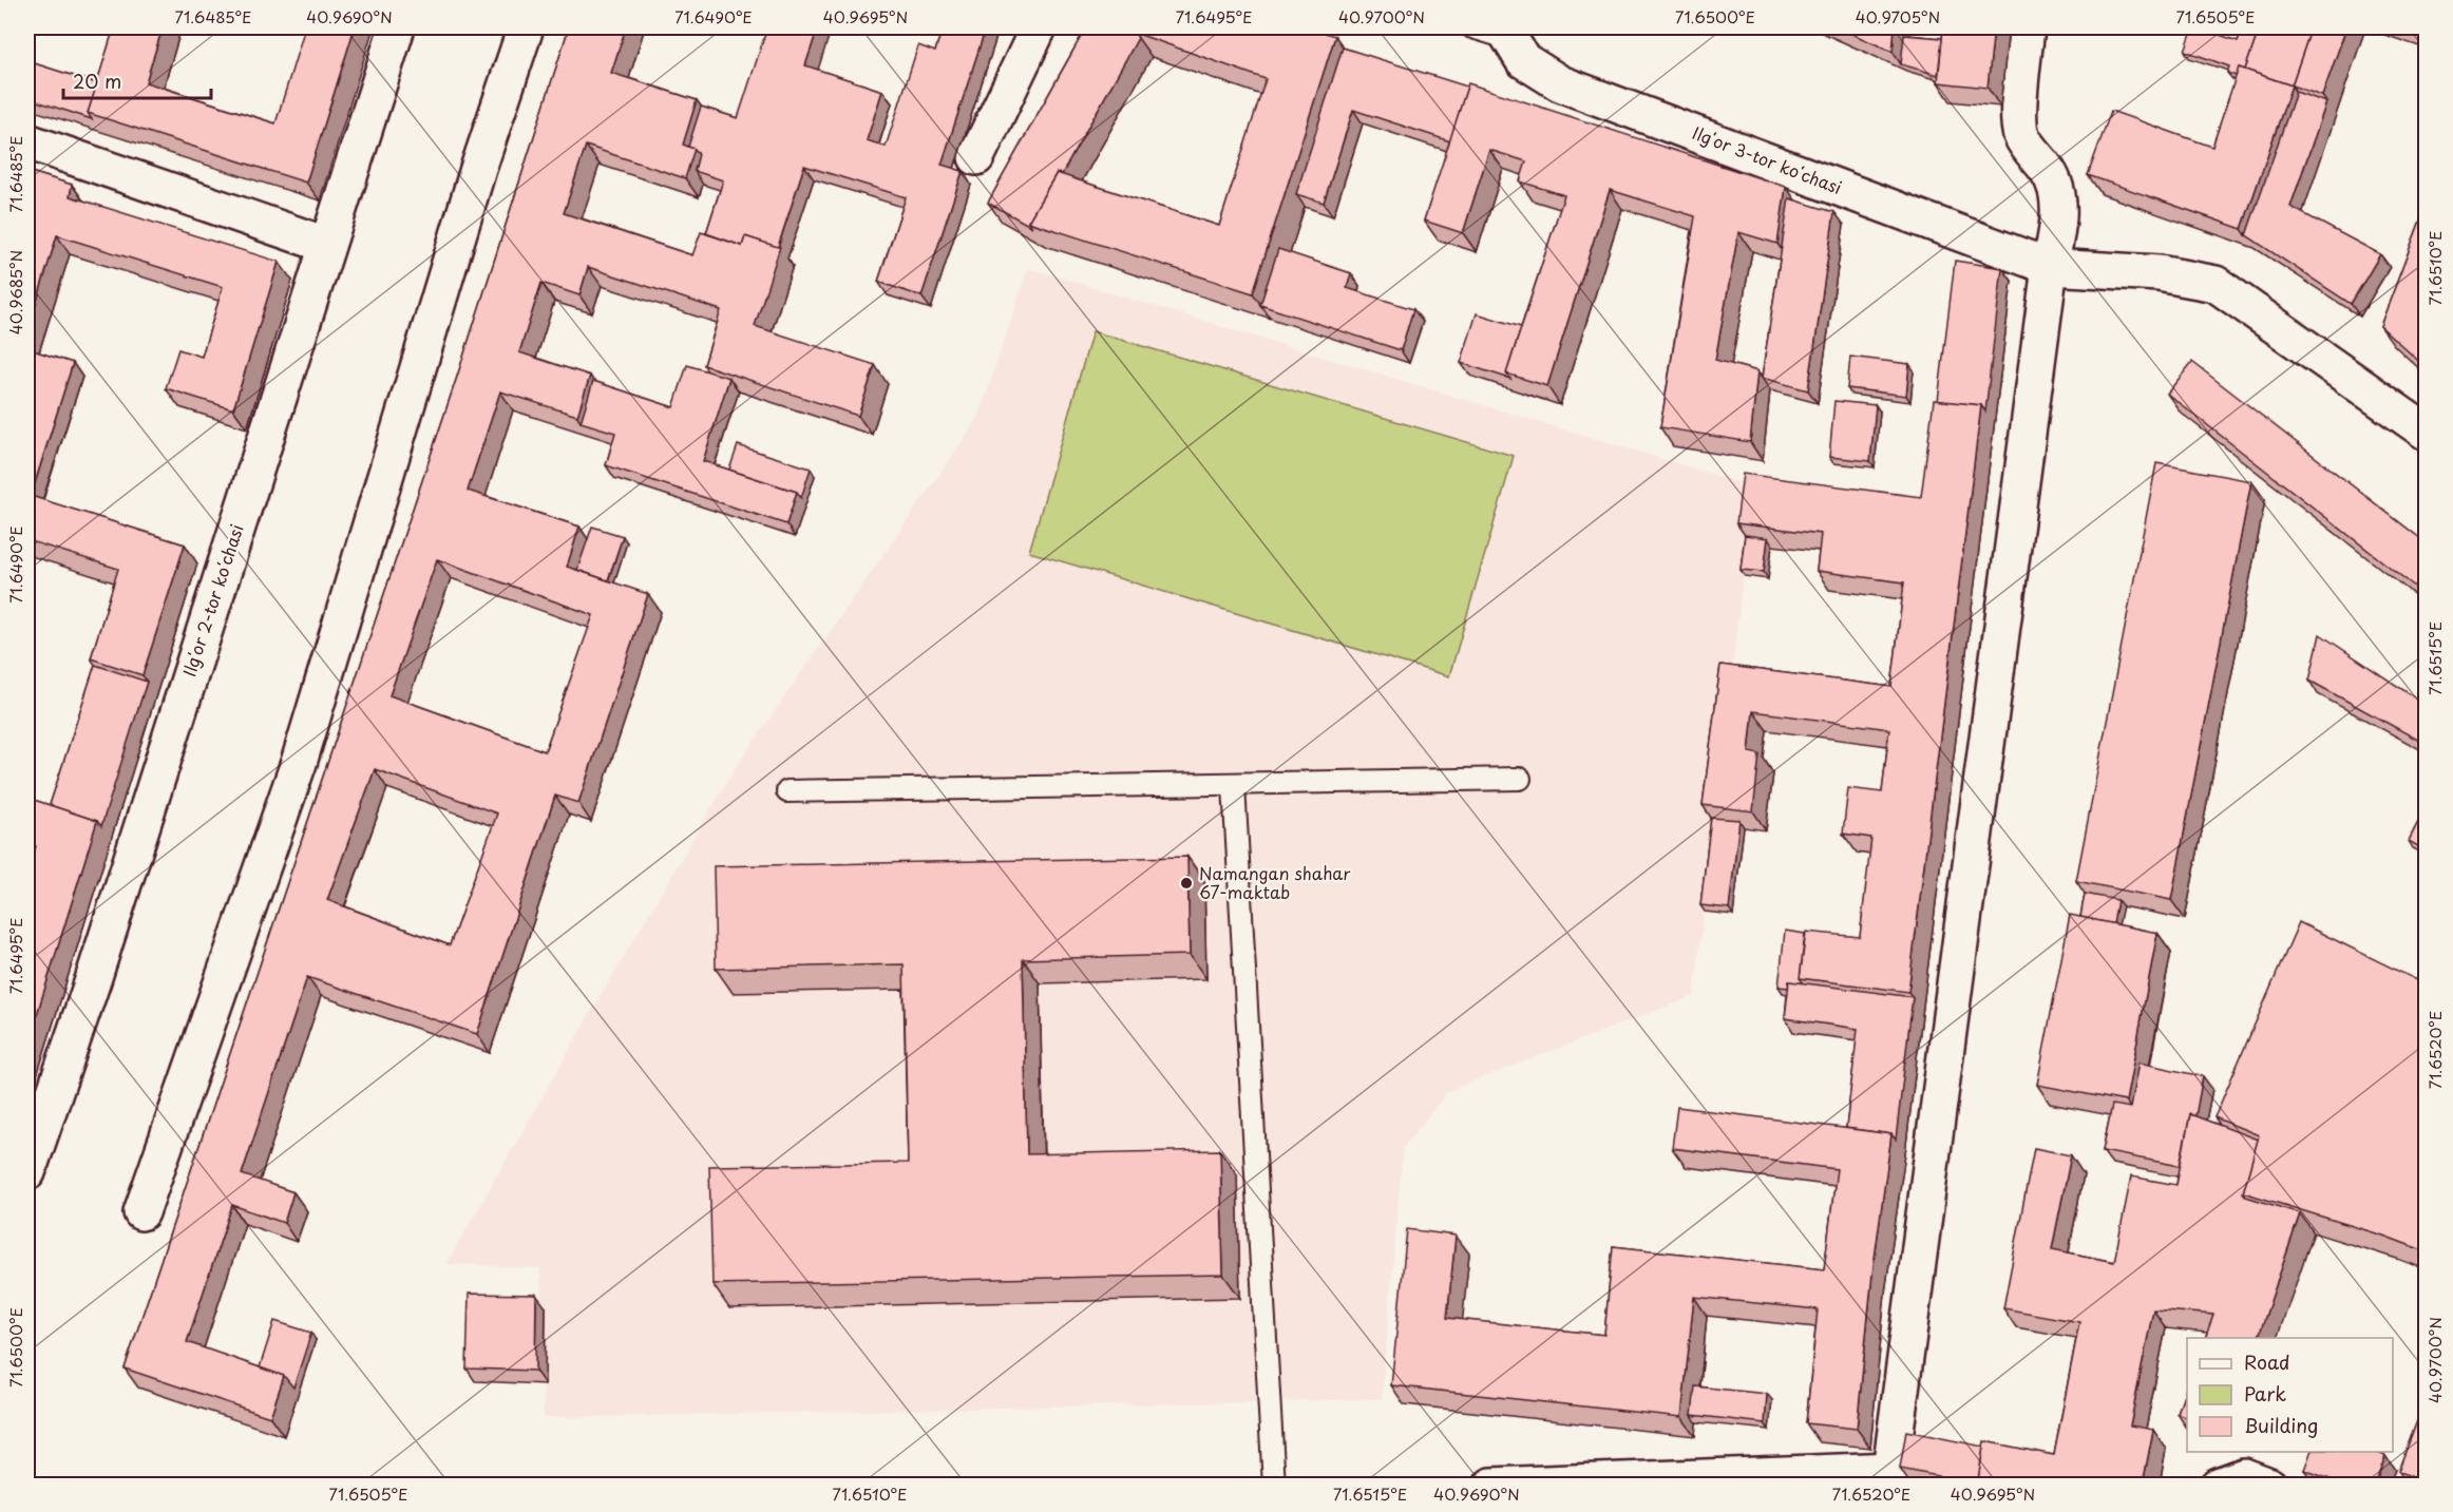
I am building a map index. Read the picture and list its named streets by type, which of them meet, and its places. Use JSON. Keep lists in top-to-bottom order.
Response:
{
  "streets": {
    "street": ["Ilgʻor 3-tor koʻchasi", "Ilgʻor 2-tor koʻchasi"]
  },
  "places": ["Namangan shahar 67-maktab"],
  "legend": ["Road", "Park", "Building"],
  "scale_bar": "20 m",
  "coordinates": [
    "71.6485°E",
    "40.9690°N",
    "71.6490°E",
    "40.9695°N",
    "71.6495°E",
    "40.9700°N",
    "71.6500°E",
    "40.9705°N",
    "71.6505°E",
    "71.6510°E",
    "40.9685°N",
    "71.6515°E",
    "71.6520°E"
  ]
}
